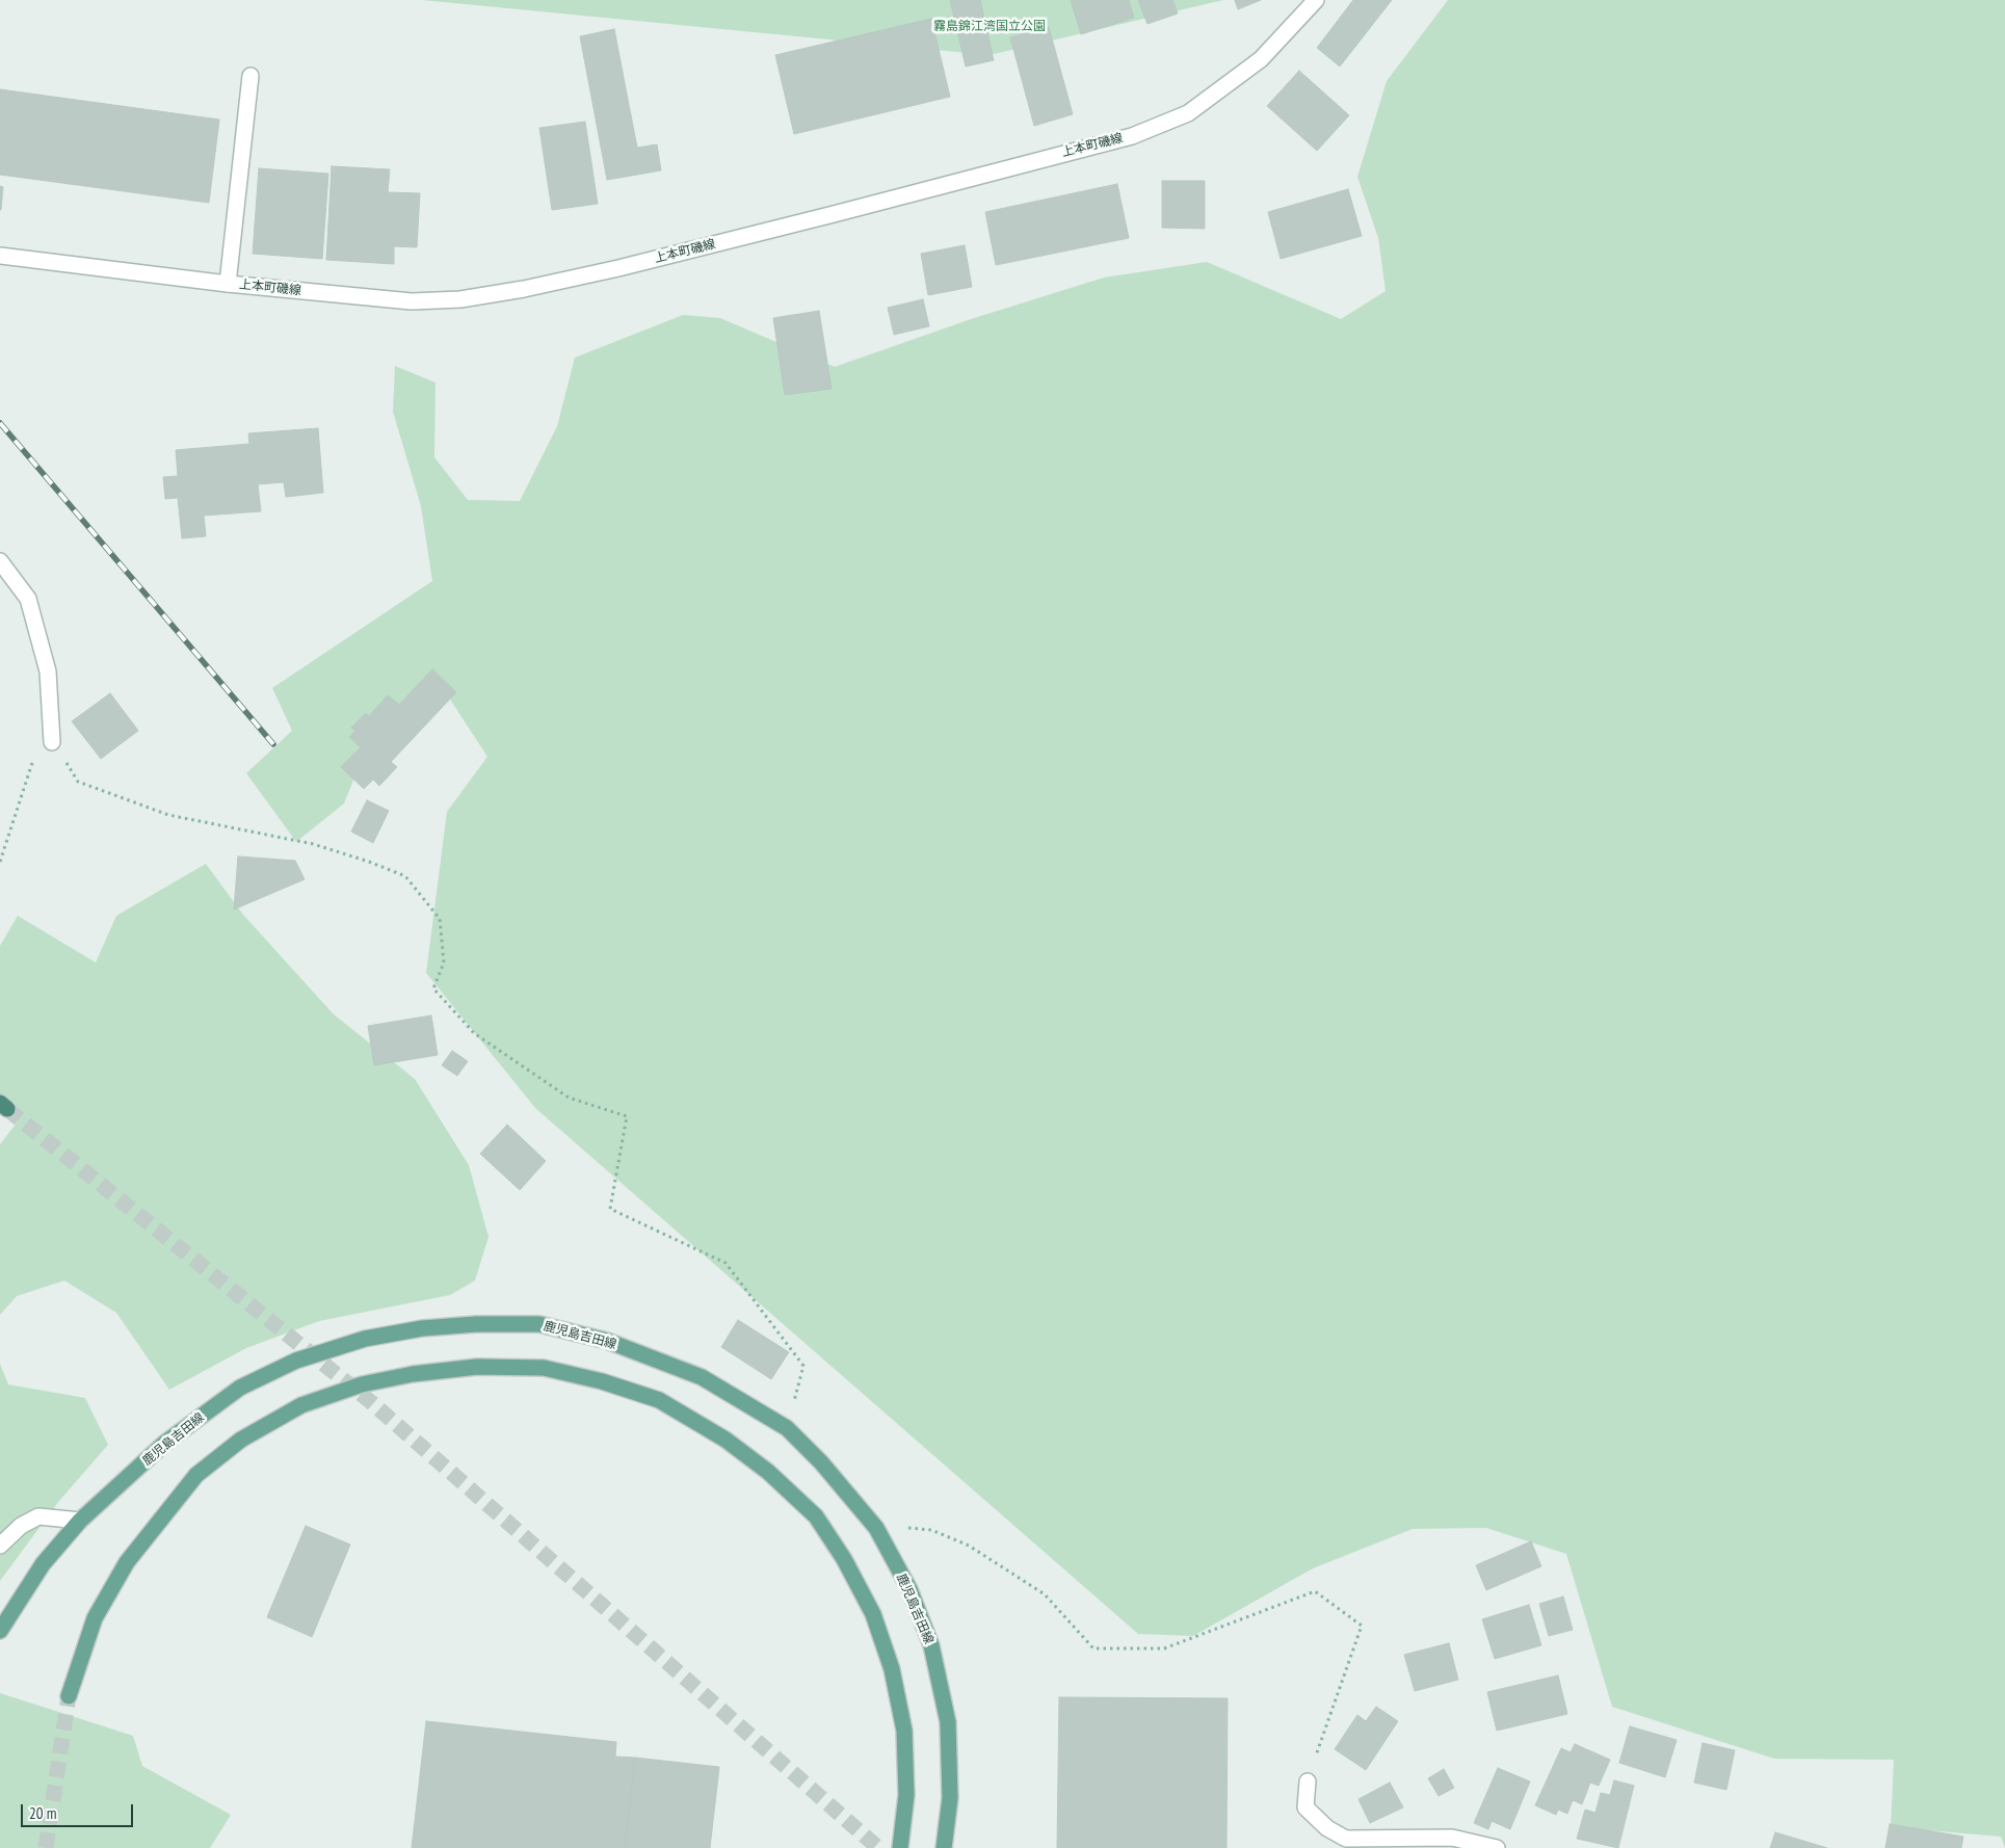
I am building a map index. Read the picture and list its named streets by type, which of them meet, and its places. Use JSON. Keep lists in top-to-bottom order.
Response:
{
  "streets": {
    "main road": ["鹿児島吉田線"],
    "street": ["上本町磯線"]
  },
  "parks": ["霧島錦江湾国立公園"],
  "scale_bar": "20 m"
}
